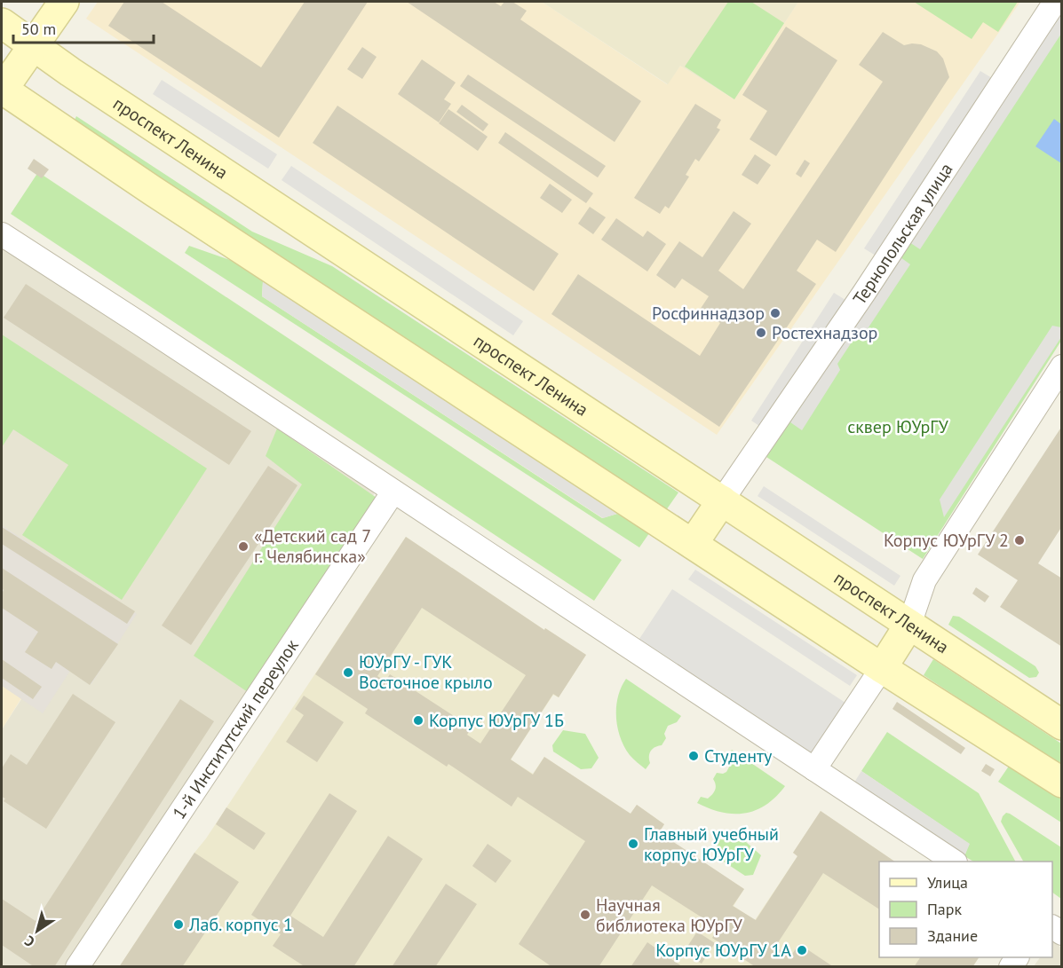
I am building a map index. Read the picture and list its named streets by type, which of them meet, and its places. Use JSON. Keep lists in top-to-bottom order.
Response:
{
  "streets": {
    "main road": ["проспект Ленина", "Тернопольская улица"],
    "street": ["1-й Институтский переулок"]
  },
  "crossings": [
    ["проспект Ленина", "Тернопольская улица"]
  ],
  "parks": ["сквер ЮУрГУ"],
  "places": [
    "Росфиннадзор",
    "Ростехнадзор",
    "Корпус ЮУрГУ 2",
    "«Детский сад 7 г. Челябинска»",
    "ЮУрГУ - ГУК Восточное крыло",
    "Корпус ЮУрГУ 1Б",
    "Студенту",
    "Главный учебный корпус ЮУрГУ",
    "Научная библиотека ЮУрГУ",
    "Лаб. корпус 1",
    "Корпус ЮУрГУ 1А"
  ],
  "legend": ["Улица", "Парк", "Здание"],
  "scale_bar": "50 m",
  "north": "bottom left"
}
